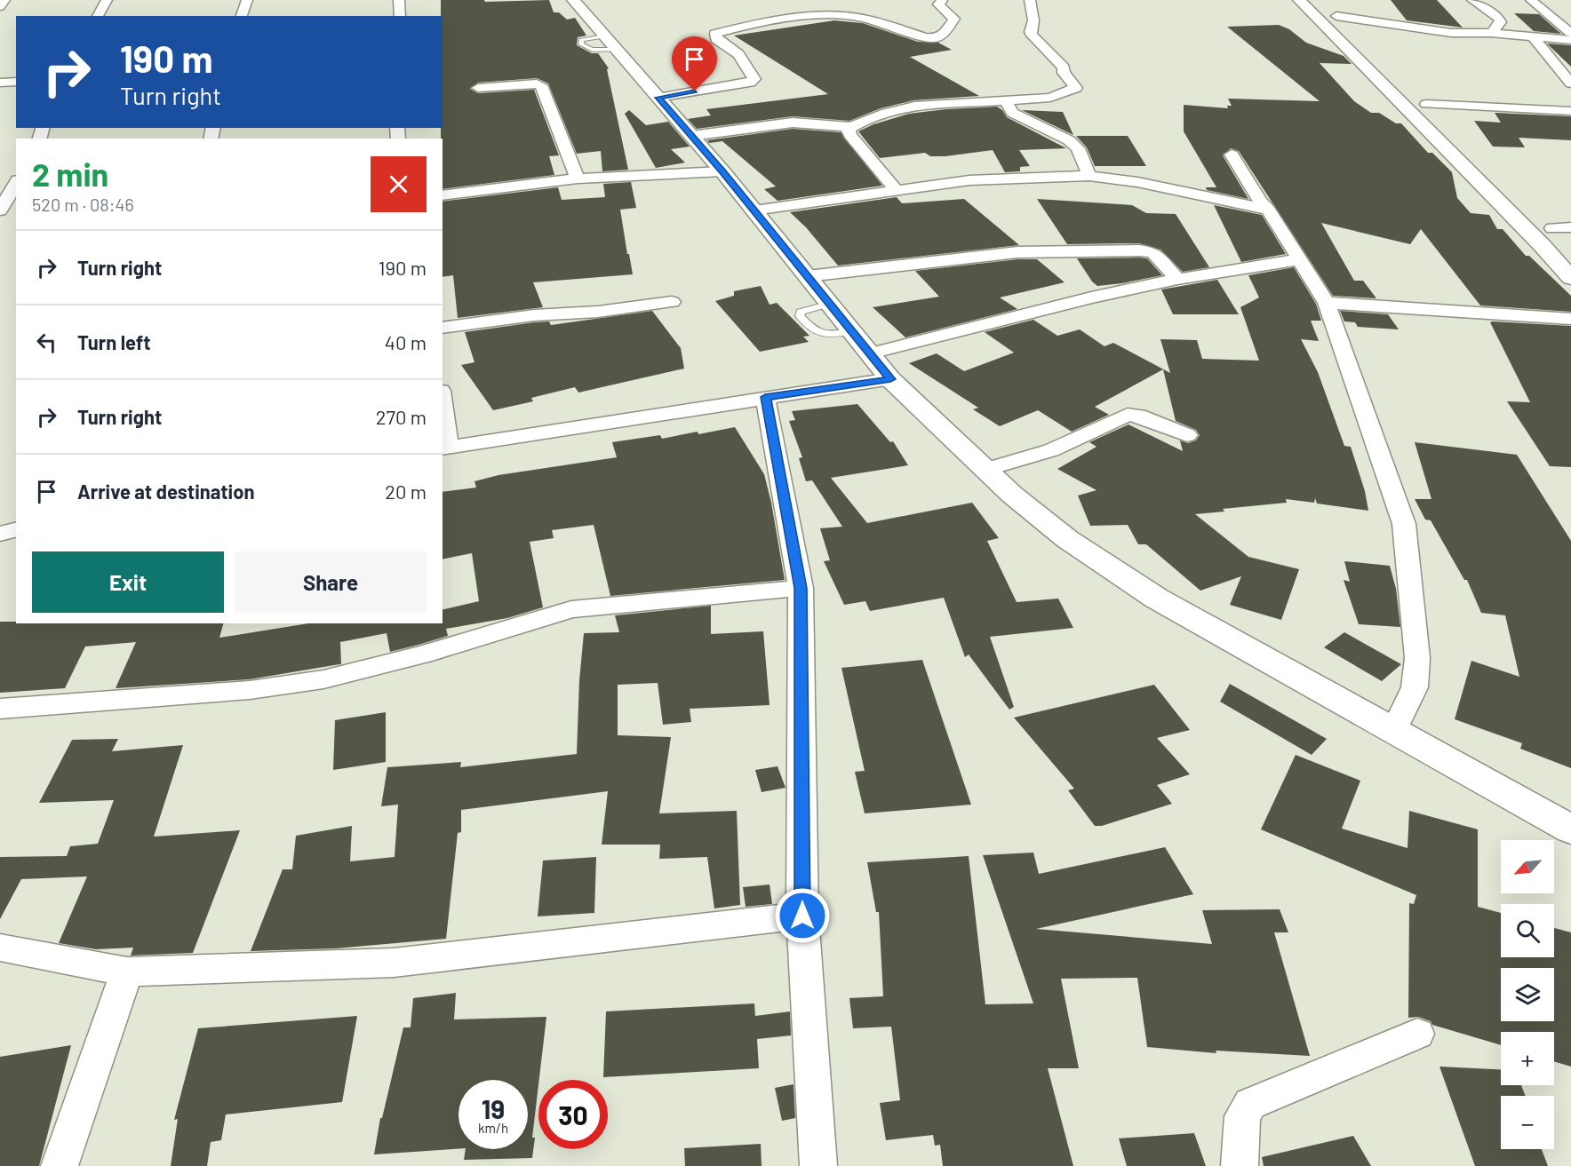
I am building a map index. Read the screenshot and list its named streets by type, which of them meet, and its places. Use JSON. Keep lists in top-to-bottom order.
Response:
{
  "north": "bottom left",
  "page": {
    "turn": ["190 m", "Turn right"],
    "heading": ["2 min", "520 m · 08:46"],
    "list": [
      {
        "name": "Turn right",
        "value": "190 m"
      },
      {
        "name": "Turn left",
        "value": "40 m"
      },
      {
        "name": "Turn right",
        "value": "270 m"
      },
      {
        "name": "Arrive at destination",
        "value": "20 m"
      }
    ],
    "buttons": ["Exit", "Share"],
    "map_buttons": ["+", "−"],
    "speed": "19 km/h",
    "limit": "30"
  }
}
